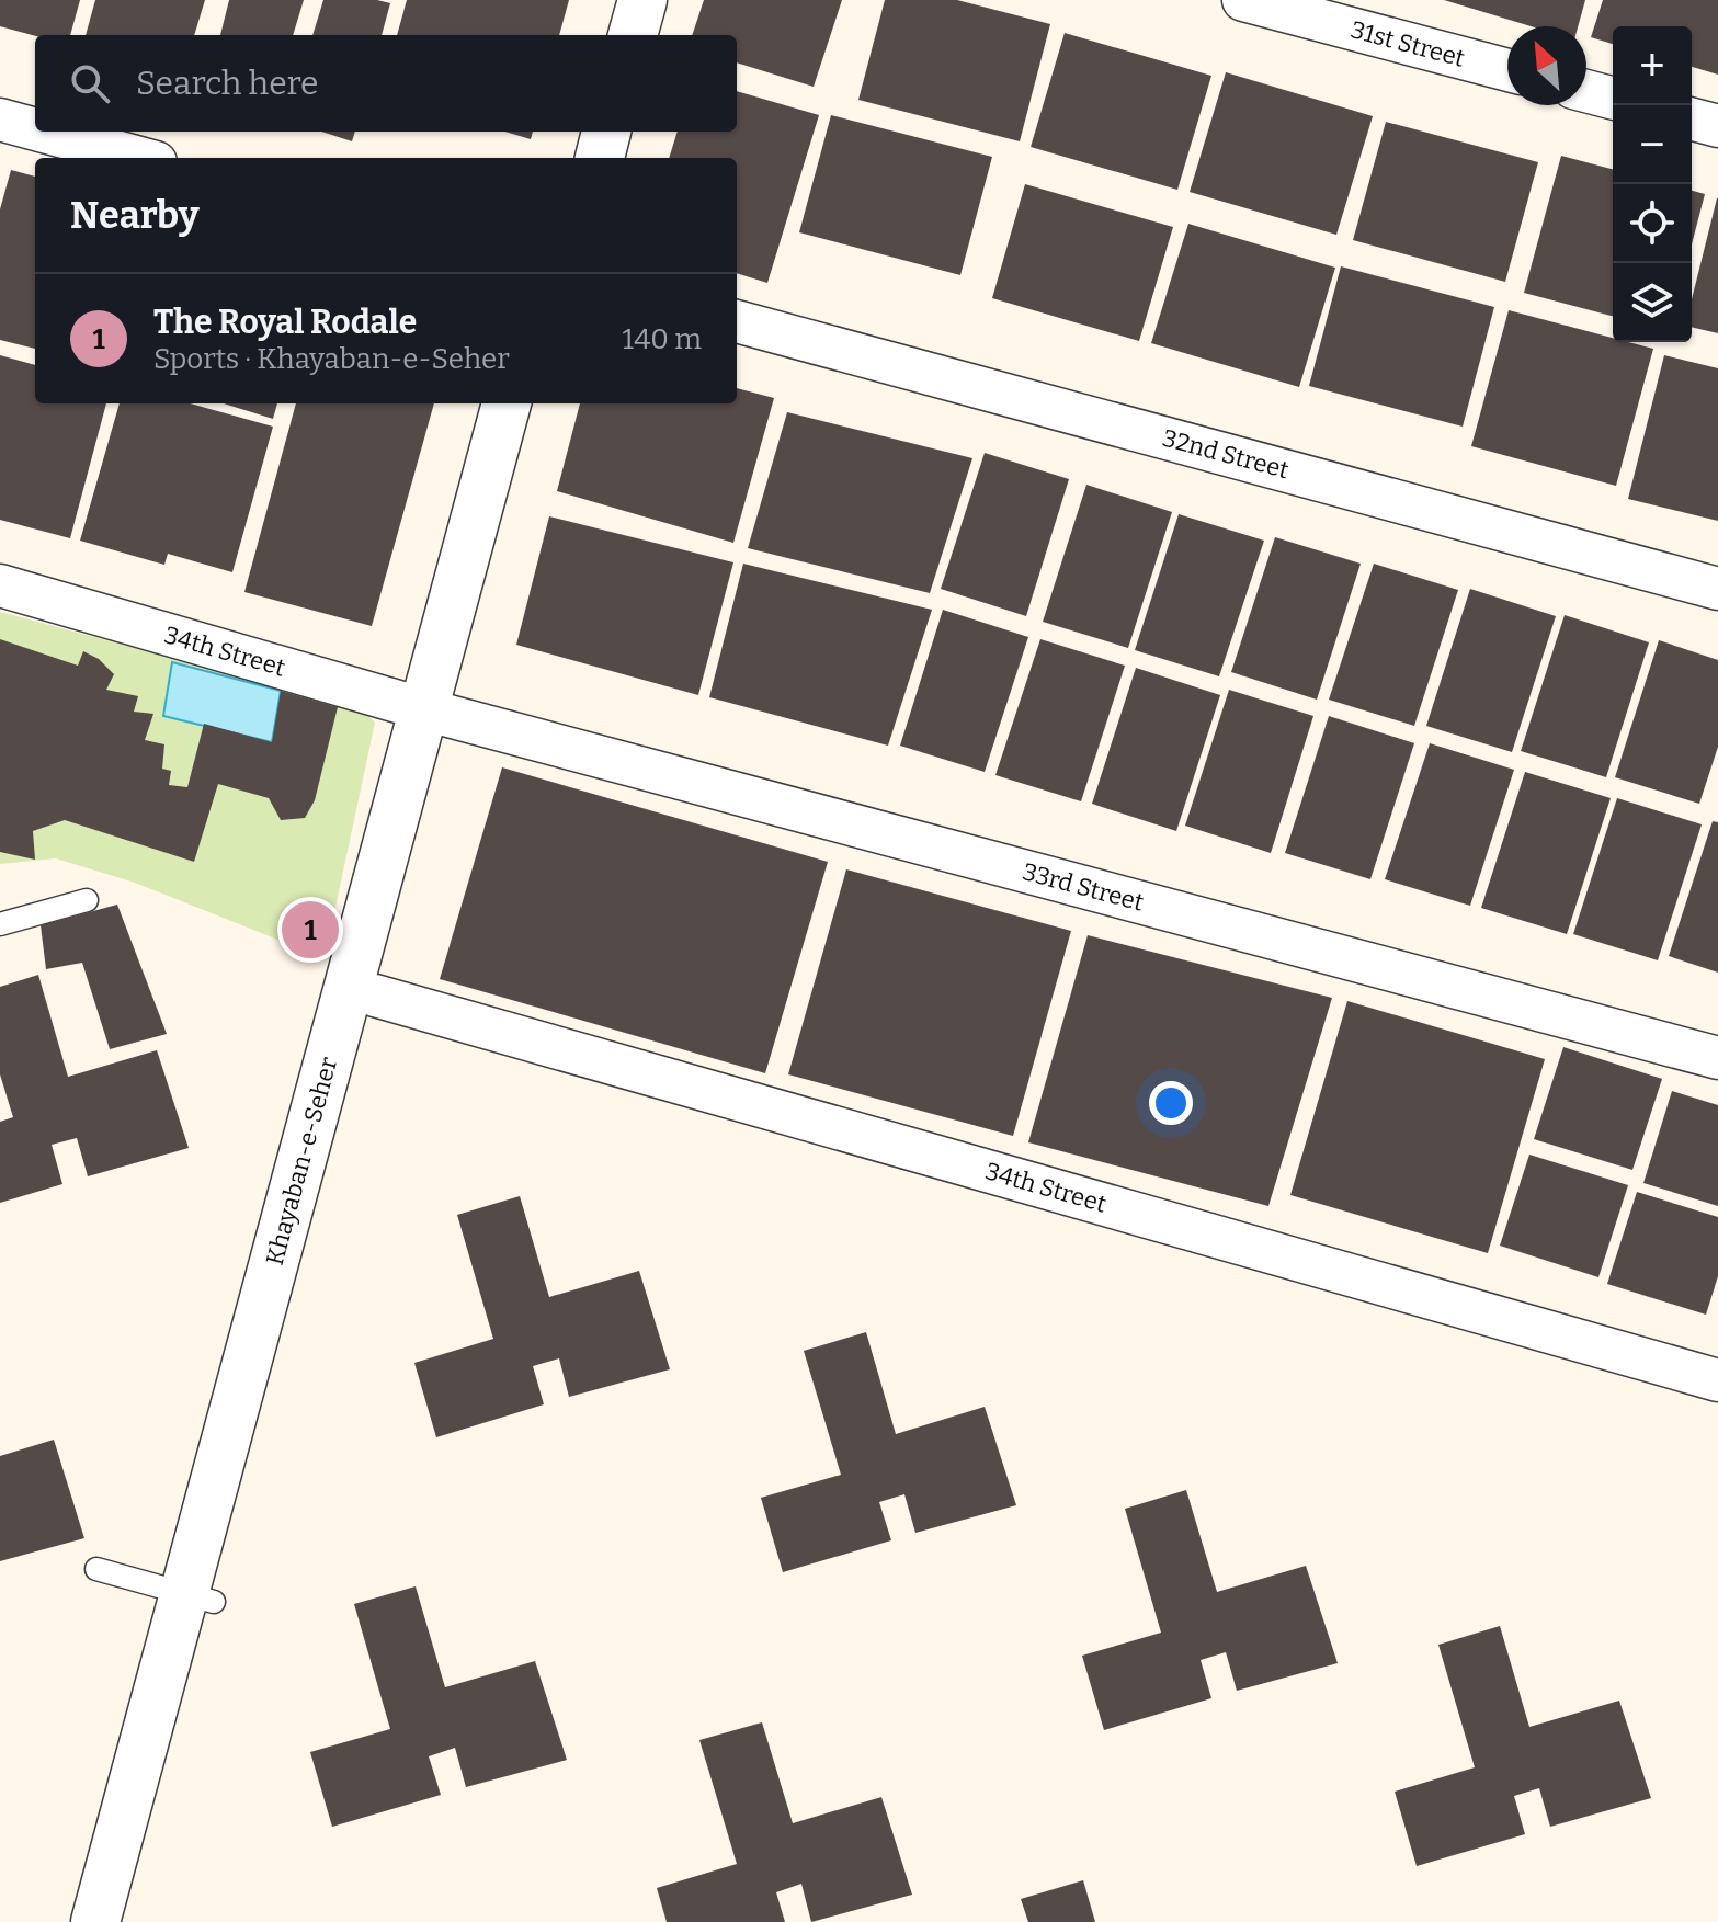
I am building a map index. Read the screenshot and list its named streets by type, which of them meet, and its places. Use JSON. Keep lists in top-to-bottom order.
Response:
{
  "streets": {
    "street": [
      "31st Street",
      "32nd Street",
      "34th Street",
      "33rd Street",
      "Khayaban-e-Seher"
    ]
  },
  "crossings": [
    ["34th Street", "33rd Street"],
    ["34th Street", "Khayaban-e-Seher"],
    ["33rd Street", "Khayaban-e-Seher"]
  ],
  "north": "top left",
  "page": {
    "map_buttons": ["+", "−"],
    "search": "Search here",
    "heading": "Nearby",
    "list": [
      {
        "mark": "1",
        "name": "The Royal Rodale",
        "note": "Sports · Khayaban-e-Seher",
        "value": "140 m"
      }
    ],
    "pins": "1"
  }
}
